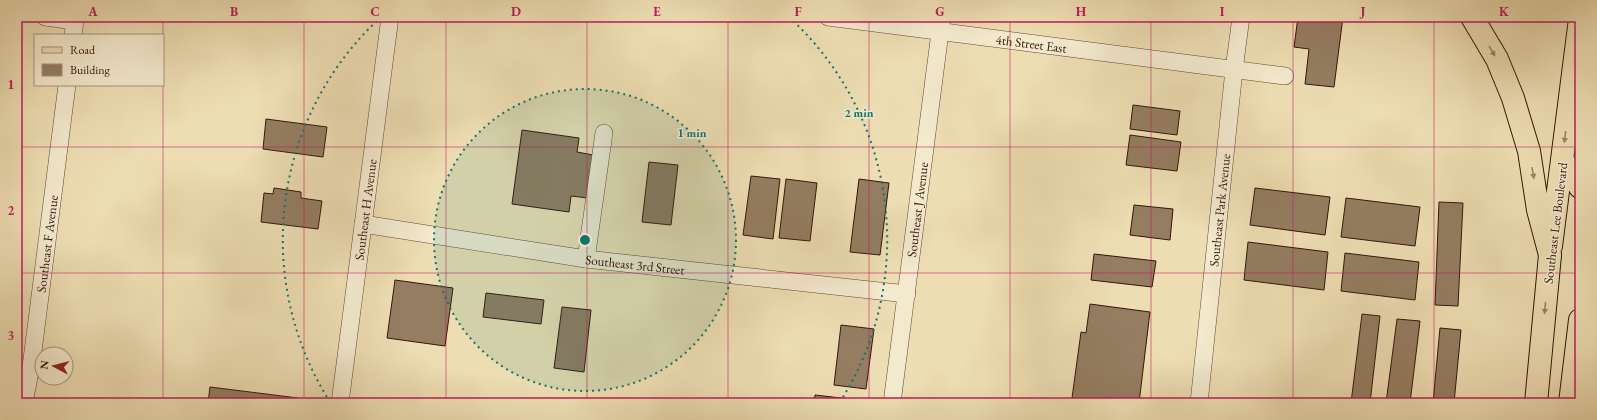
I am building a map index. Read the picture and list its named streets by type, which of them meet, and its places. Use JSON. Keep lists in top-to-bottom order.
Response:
{
  "streets": {
    "main road": ["Southeast Lee Boulevard"],
    "street": [
      "4th Street East",
      "Southeast H Avenue",
      "Southeast J Avenue",
      "Southeast Park Avenue",
      "Southeast F Avenue",
      "Southeast 3rd Street"
    ]
  },
  "crossings": [
    ["4th Street East", "Southeast J Avenue"],
    ["4th Street East", "Southeast Park Avenue"],
    ["Southeast H Avenue", "Southeast 3rd Street"],
    ["Southeast J Avenue", "Southeast 3rd Street"]
  ],
  "legend": ["Road", "Building"],
  "north": "left",
  "grid": {
    "columns": [
      "A",
      "B",
      "C",
      "D",
      "E",
      "F",
      "G",
      "H",
      "I",
      "J",
      "K"
    ],
    "rows": ["1", "2", "3"]
  },
  "rings": ["2 min", "1 min"]
}
